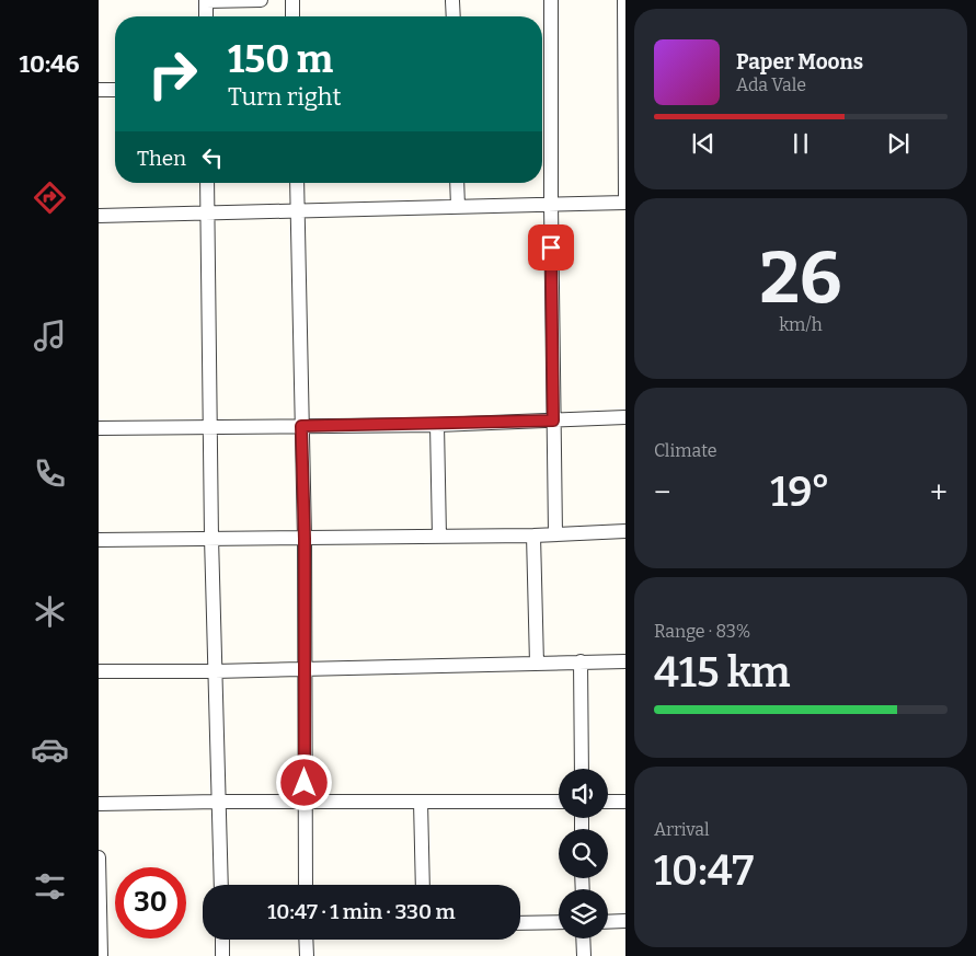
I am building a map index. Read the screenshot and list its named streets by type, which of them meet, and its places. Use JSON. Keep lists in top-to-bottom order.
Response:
{
  "page": {
    "tabs": "10:46",
    "turn": ["150 m", "Turn right"],
    "song": ["Paper Moons", "Ada Vale"],
    "then": "Then",
    "tile": [
      ["26", "km/h"],
      "Climate",
      ["Range · 83%", "415 km"],
      ["Arrival", "10:47"]
    ],
    "heat": ["−", "19°", "+"],
    "limit": "30",
    "trip": "10:47 · 1 min · 330 m"
  }
}
